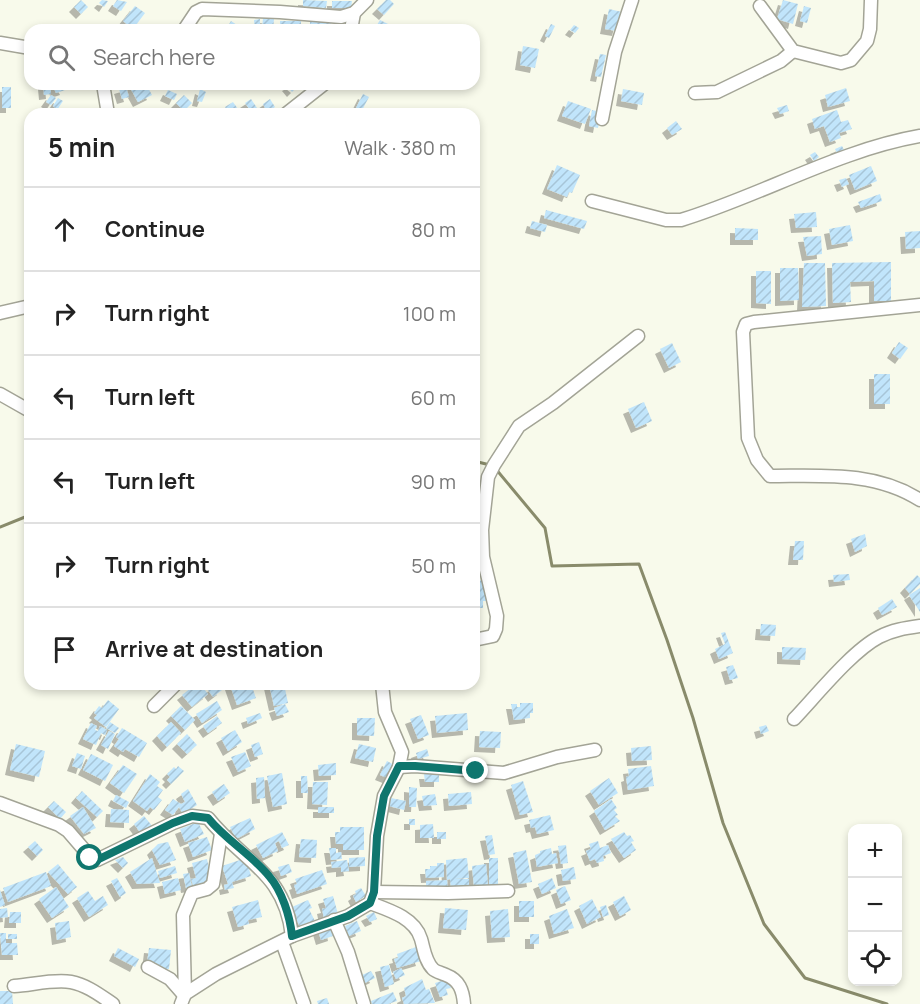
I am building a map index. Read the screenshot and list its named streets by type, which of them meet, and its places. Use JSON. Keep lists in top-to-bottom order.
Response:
{
  "page": {
    "search": "Search here",
    "heading": ["5 min", "Walk · 380 m"],
    "list": [
      ["Continue", "80 m"],
      ["Turn right", "100 m"],
      ["Turn left", "60 m"],
      ["Turn left", "90 m"],
      ["Turn right", "50 m"],
      "Arrive at destination"
    ],
    "map_buttons": ["+", "−"]
  }
}
